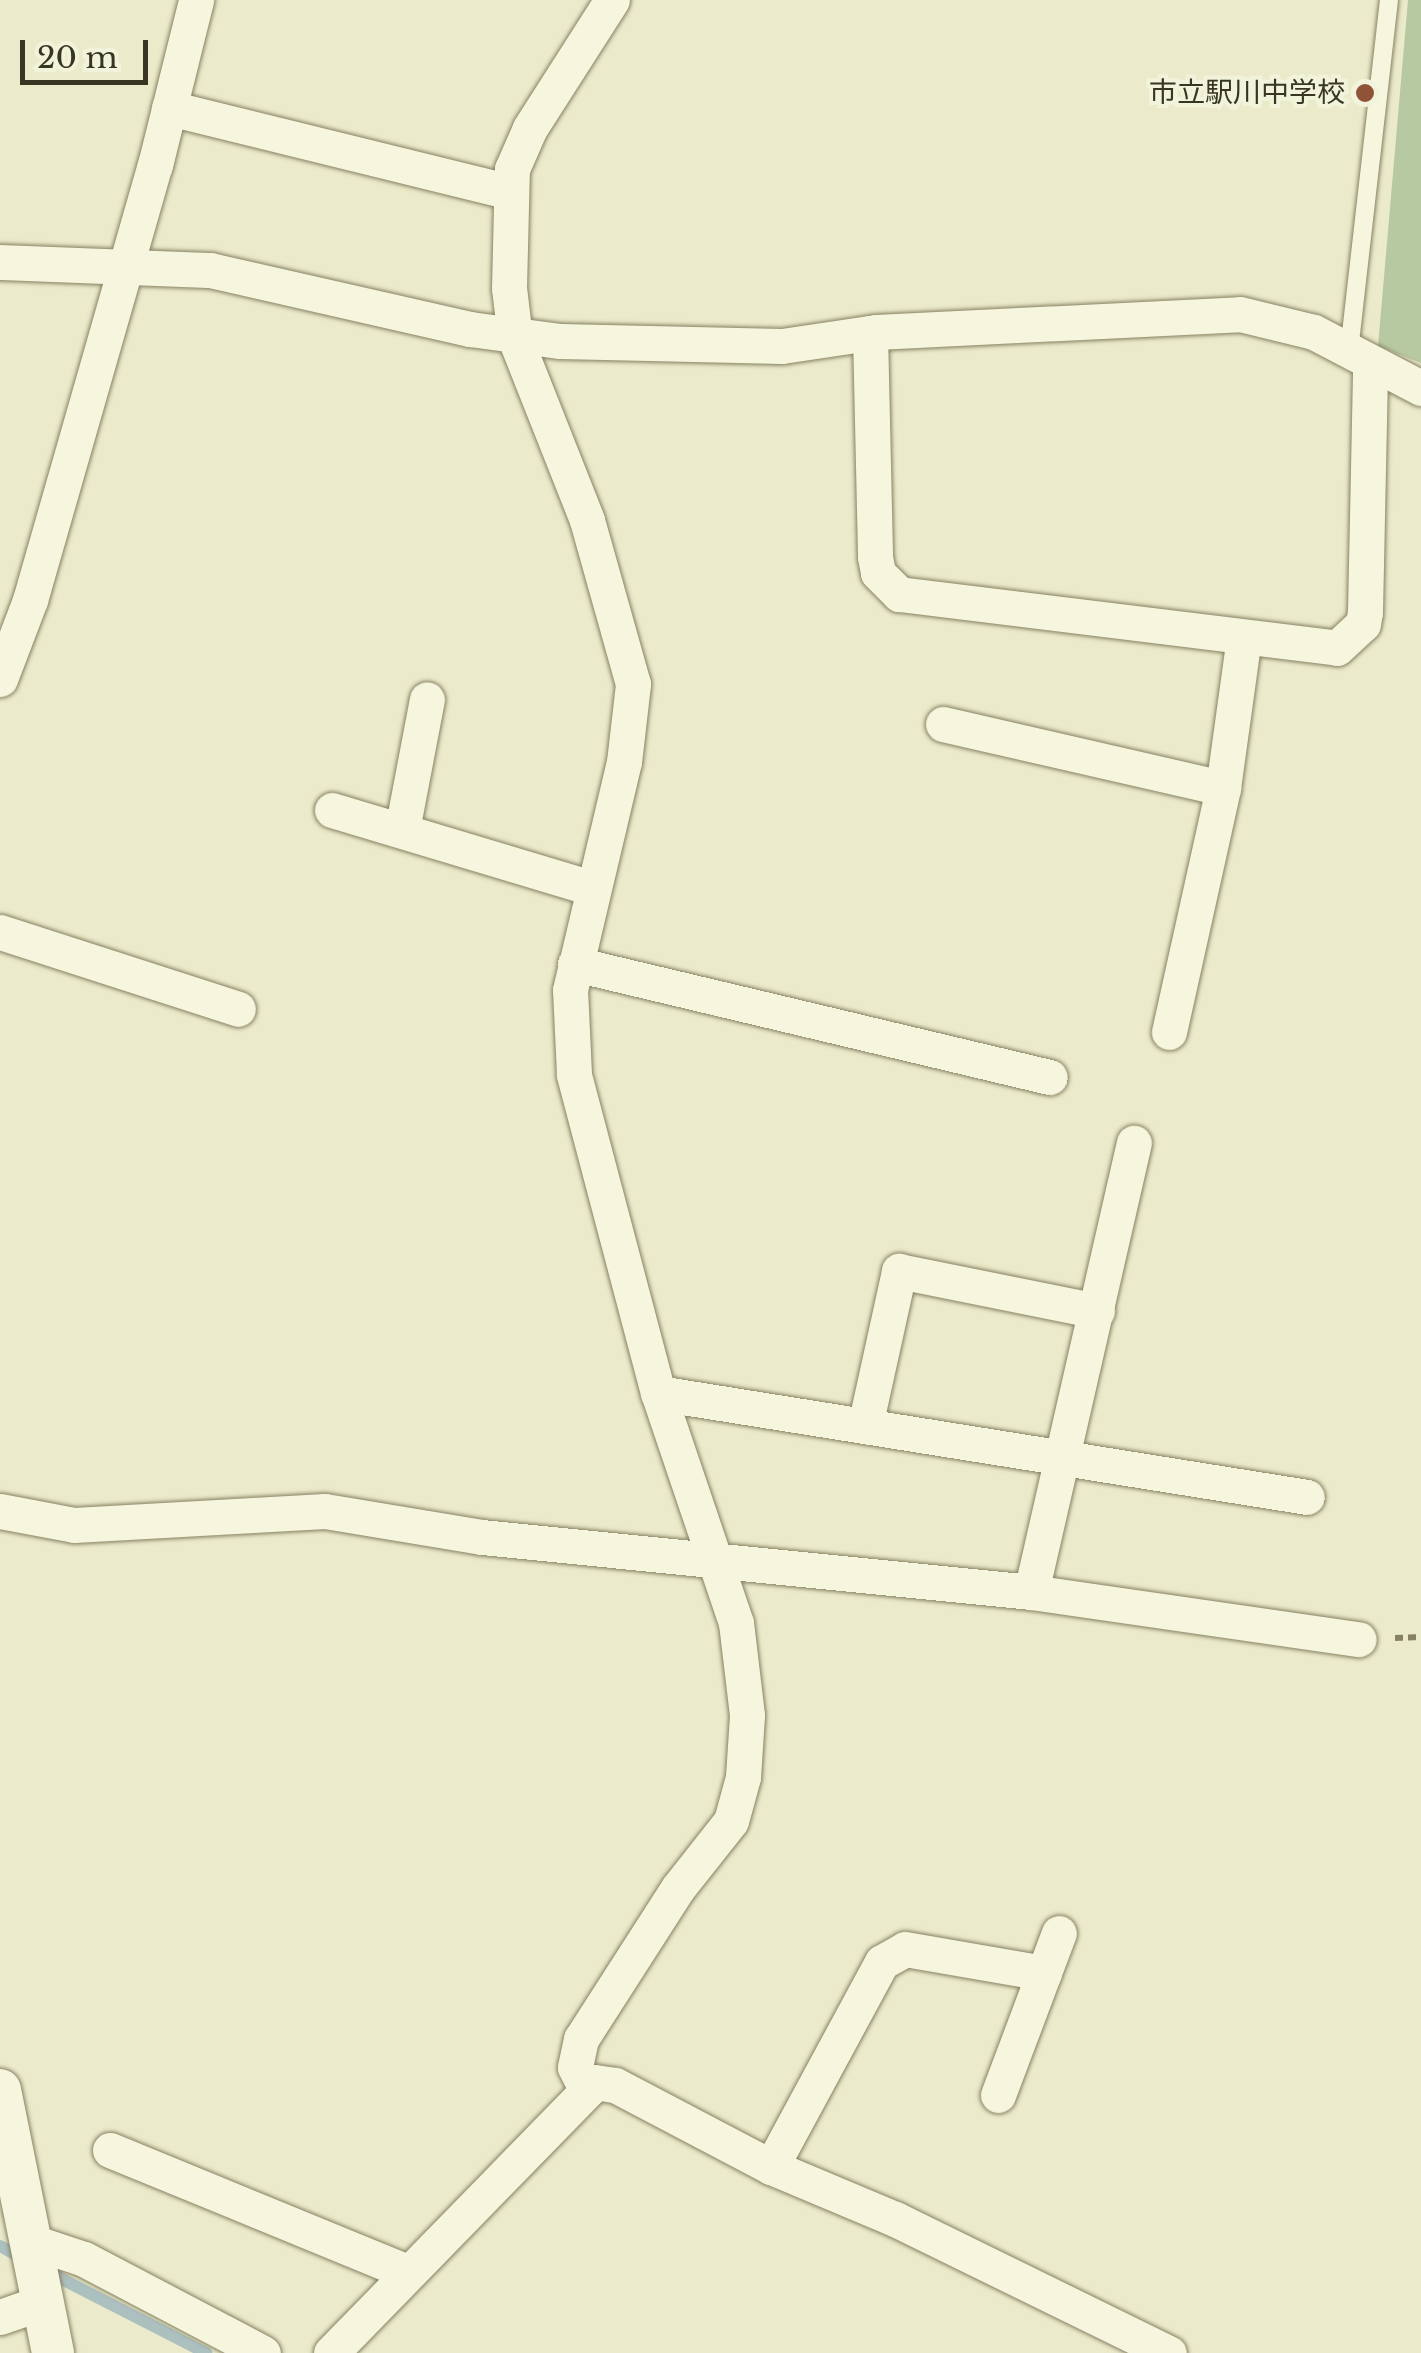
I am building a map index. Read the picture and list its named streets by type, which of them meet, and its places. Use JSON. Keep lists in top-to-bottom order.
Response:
{
  "places": ["市立駅川中学校"],
  "scale_bar": "20 m"
}
